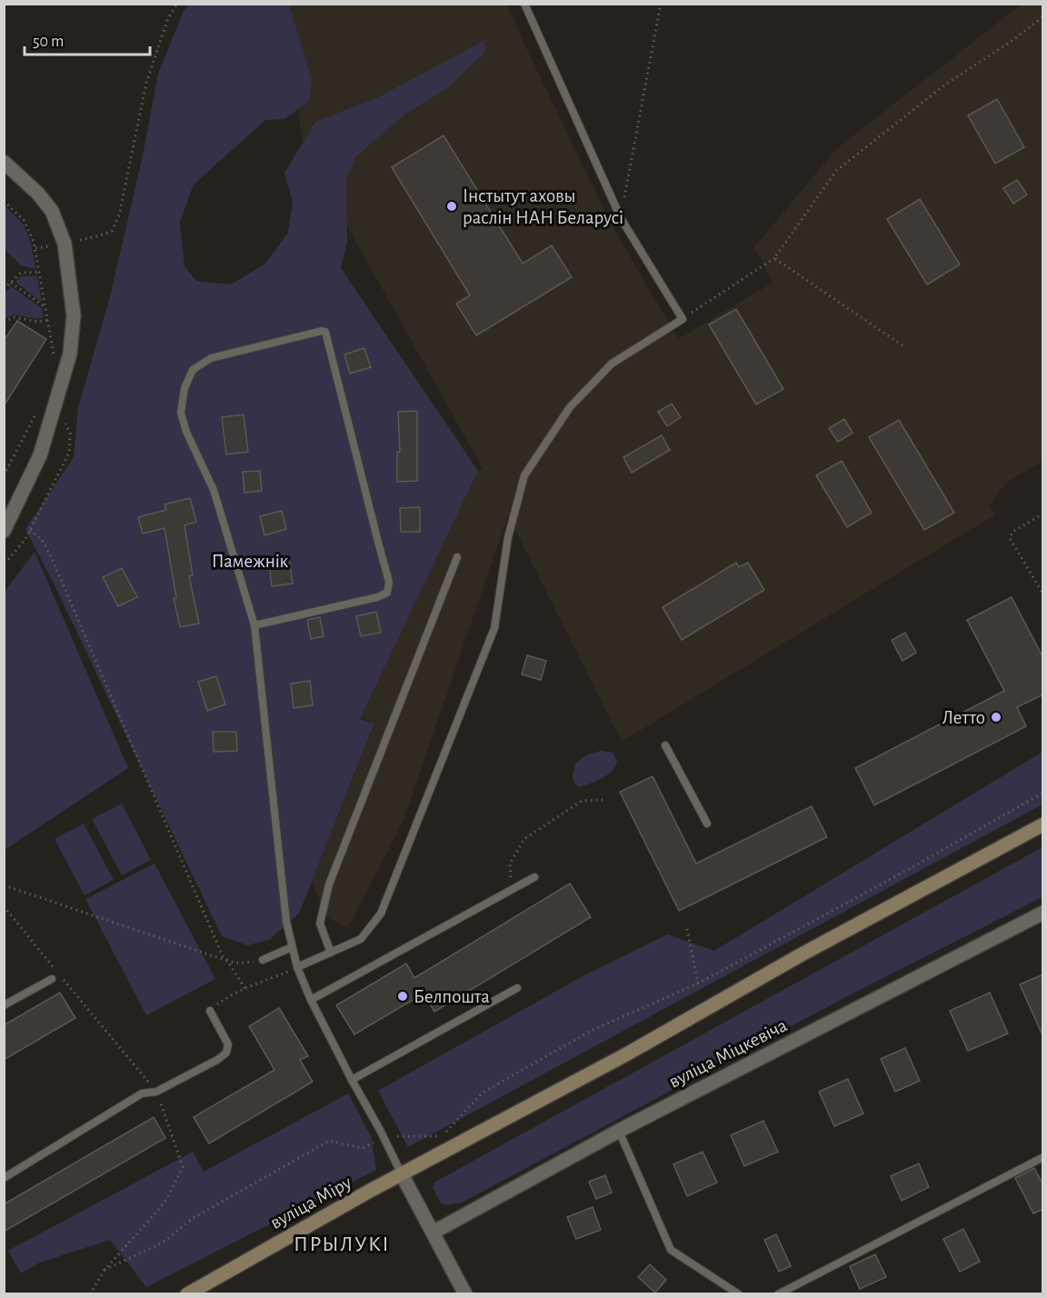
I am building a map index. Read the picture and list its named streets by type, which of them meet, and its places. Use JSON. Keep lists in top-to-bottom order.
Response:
{
  "streets": {
    "street": ["вуліца Міцкевіча", "вуліца Міру"]
  },
  "districts": ["ПРЫЛУКІ"],
  "parks": ["Памежнік"],
  "places": ["Інстытут аховы раслін НАН Беларусі", "Летто", "Белпошта"],
  "scale_bar": "50 m"
}
